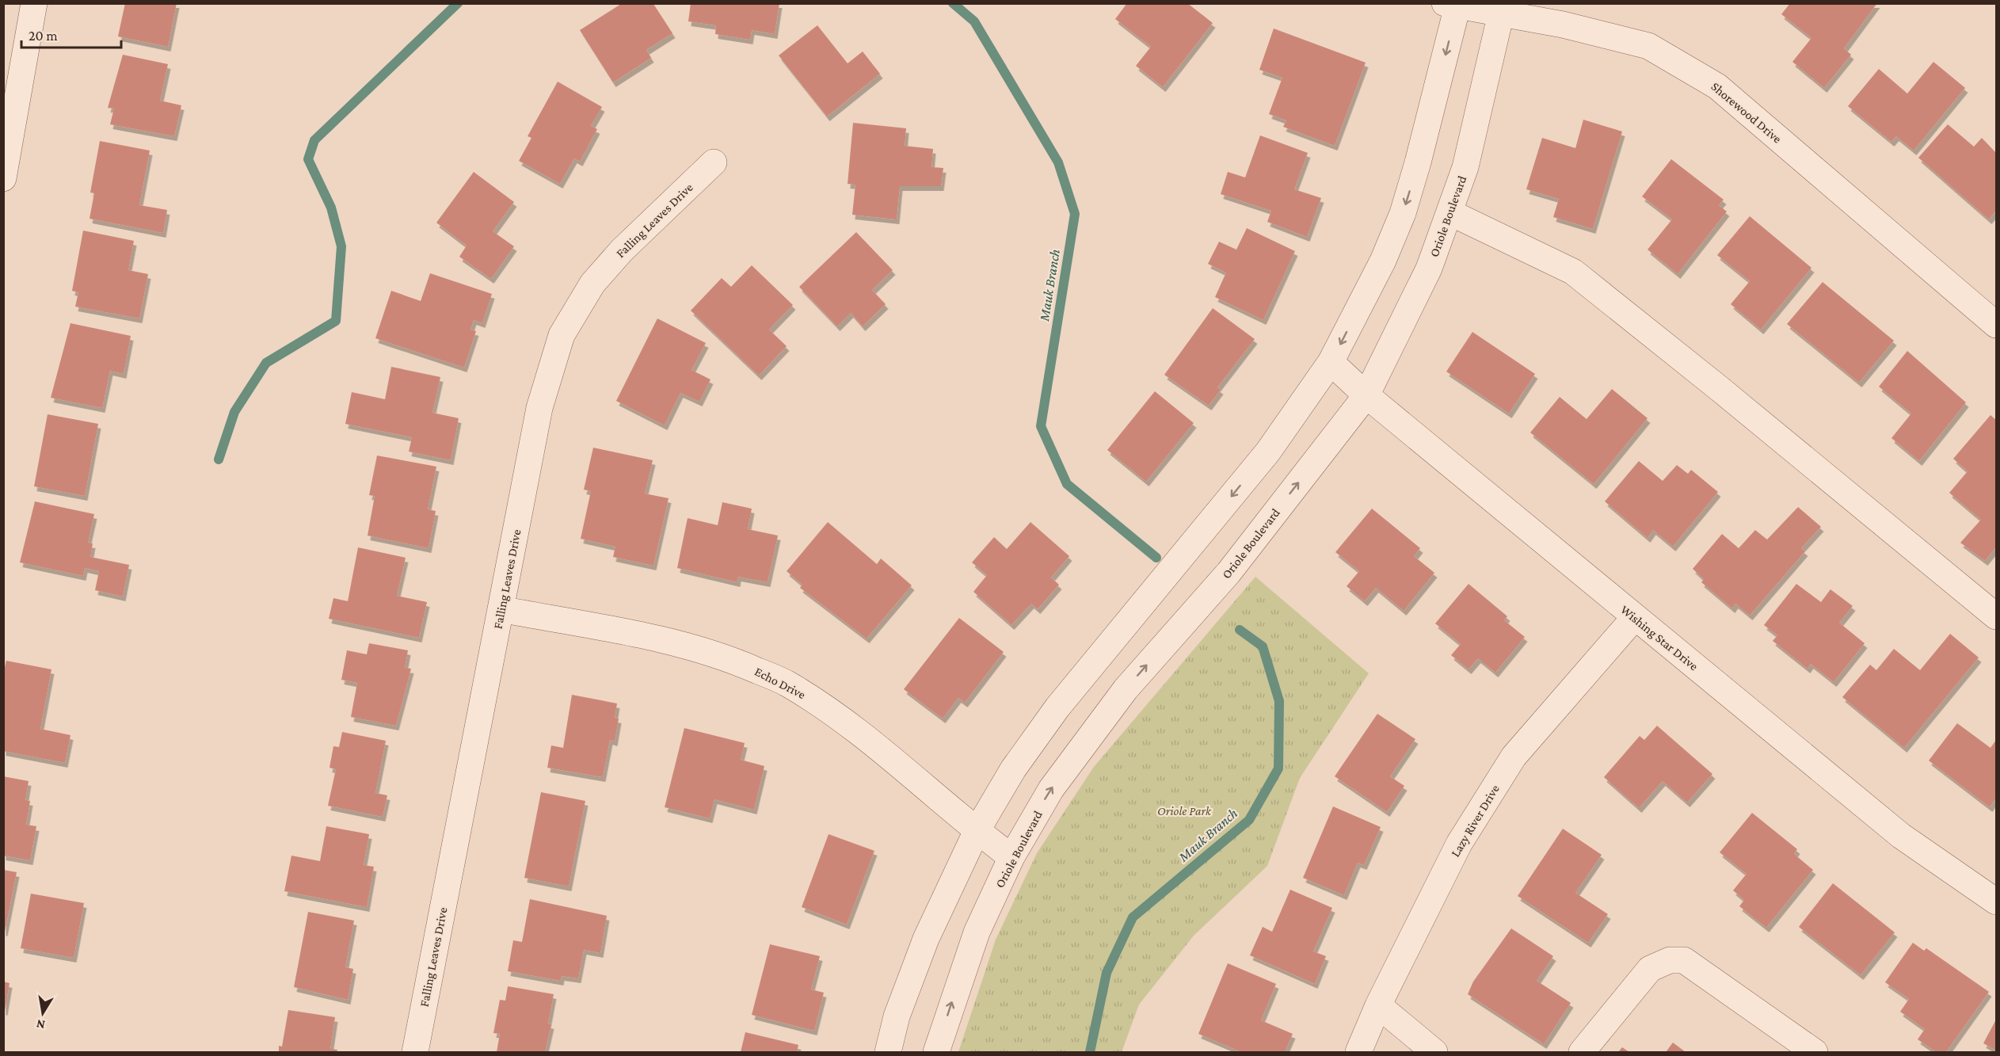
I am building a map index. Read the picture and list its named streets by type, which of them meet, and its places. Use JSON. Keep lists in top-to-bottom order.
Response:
{
  "streets": {
    "street": [
      "Shorewood Drive",
      "Oriole Boulevard",
      "Falling Leaves Drive",
      "Wishing Star Drive",
      "Echo Drive",
      "Lazy River Drive"
    ]
  },
  "crossings": [
    ["Shorewood Drive", "Oriole Boulevard"],
    ["Oriole Boulevard", "Wishing Star Drive"],
    ["Oriole Boulevard", "Echo Drive"],
    ["Falling Leaves Drive", "Echo Drive"],
    ["Wishing Star Drive", "Lazy River Drive"]
  ],
  "water": ["Mauk Branch"],
  "parks": ["Oriole Park"],
  "scale_bar": "20 m",
  "north": "bottom"
}
